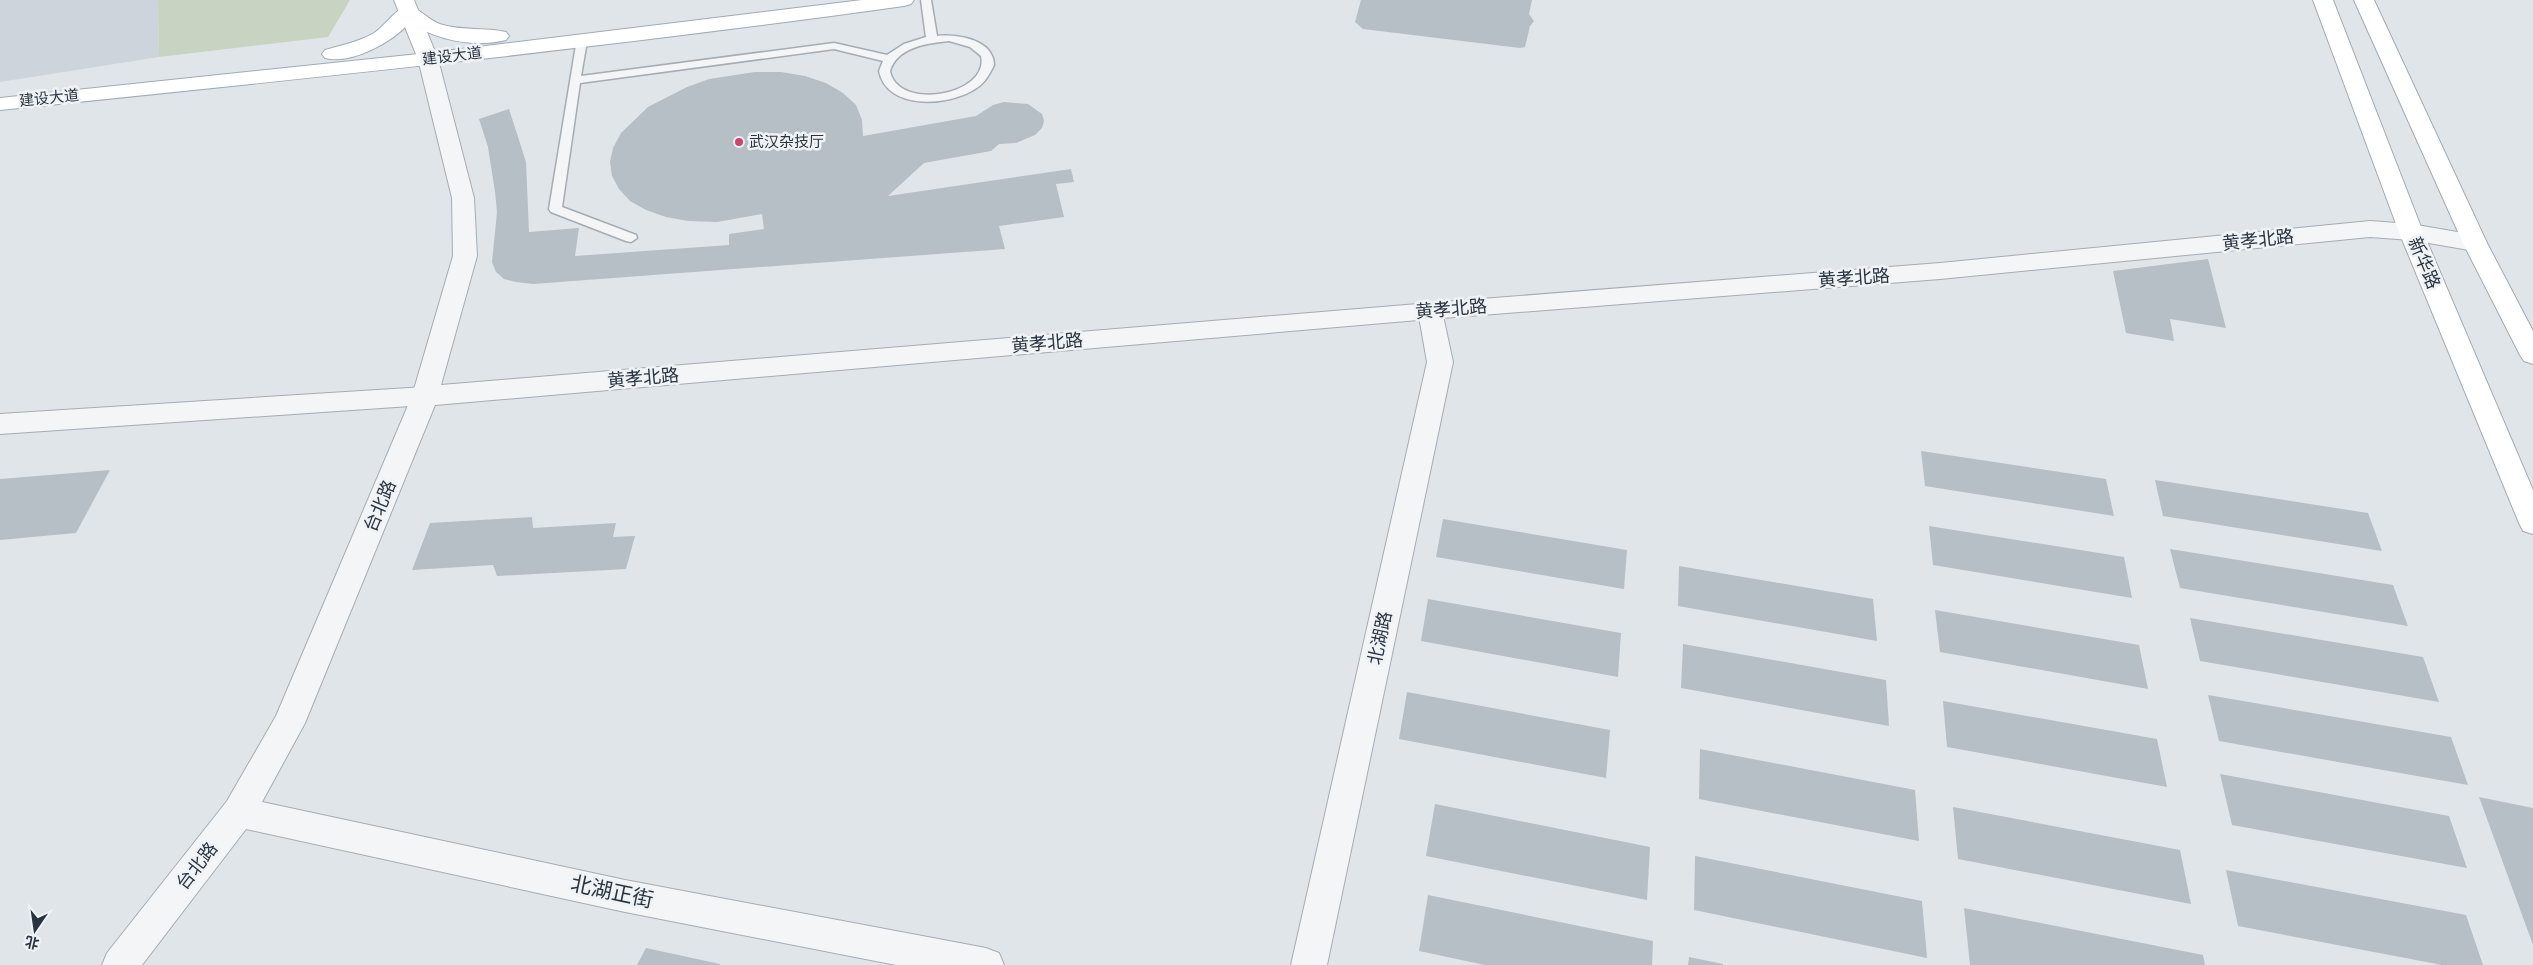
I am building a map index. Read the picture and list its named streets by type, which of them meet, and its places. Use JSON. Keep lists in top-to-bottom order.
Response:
{
  "streets": {
    "main road": ["建设大道", "新华路", "台北路"],
    "street": ["黄孝北路", "北湖路", "北湖正街"]
  },
  "crossings": [
    ["建设大道", "台北路"],
    ["黄孝北路", "新华路"],
    ["黄孝北路", "台北路"],
    ["黄孝北路", "北湖路"],
    ["台北路", "北湖正街"]
  ],
  "places": ["武汉杂技厅"],
  "north": "bottom"
}
